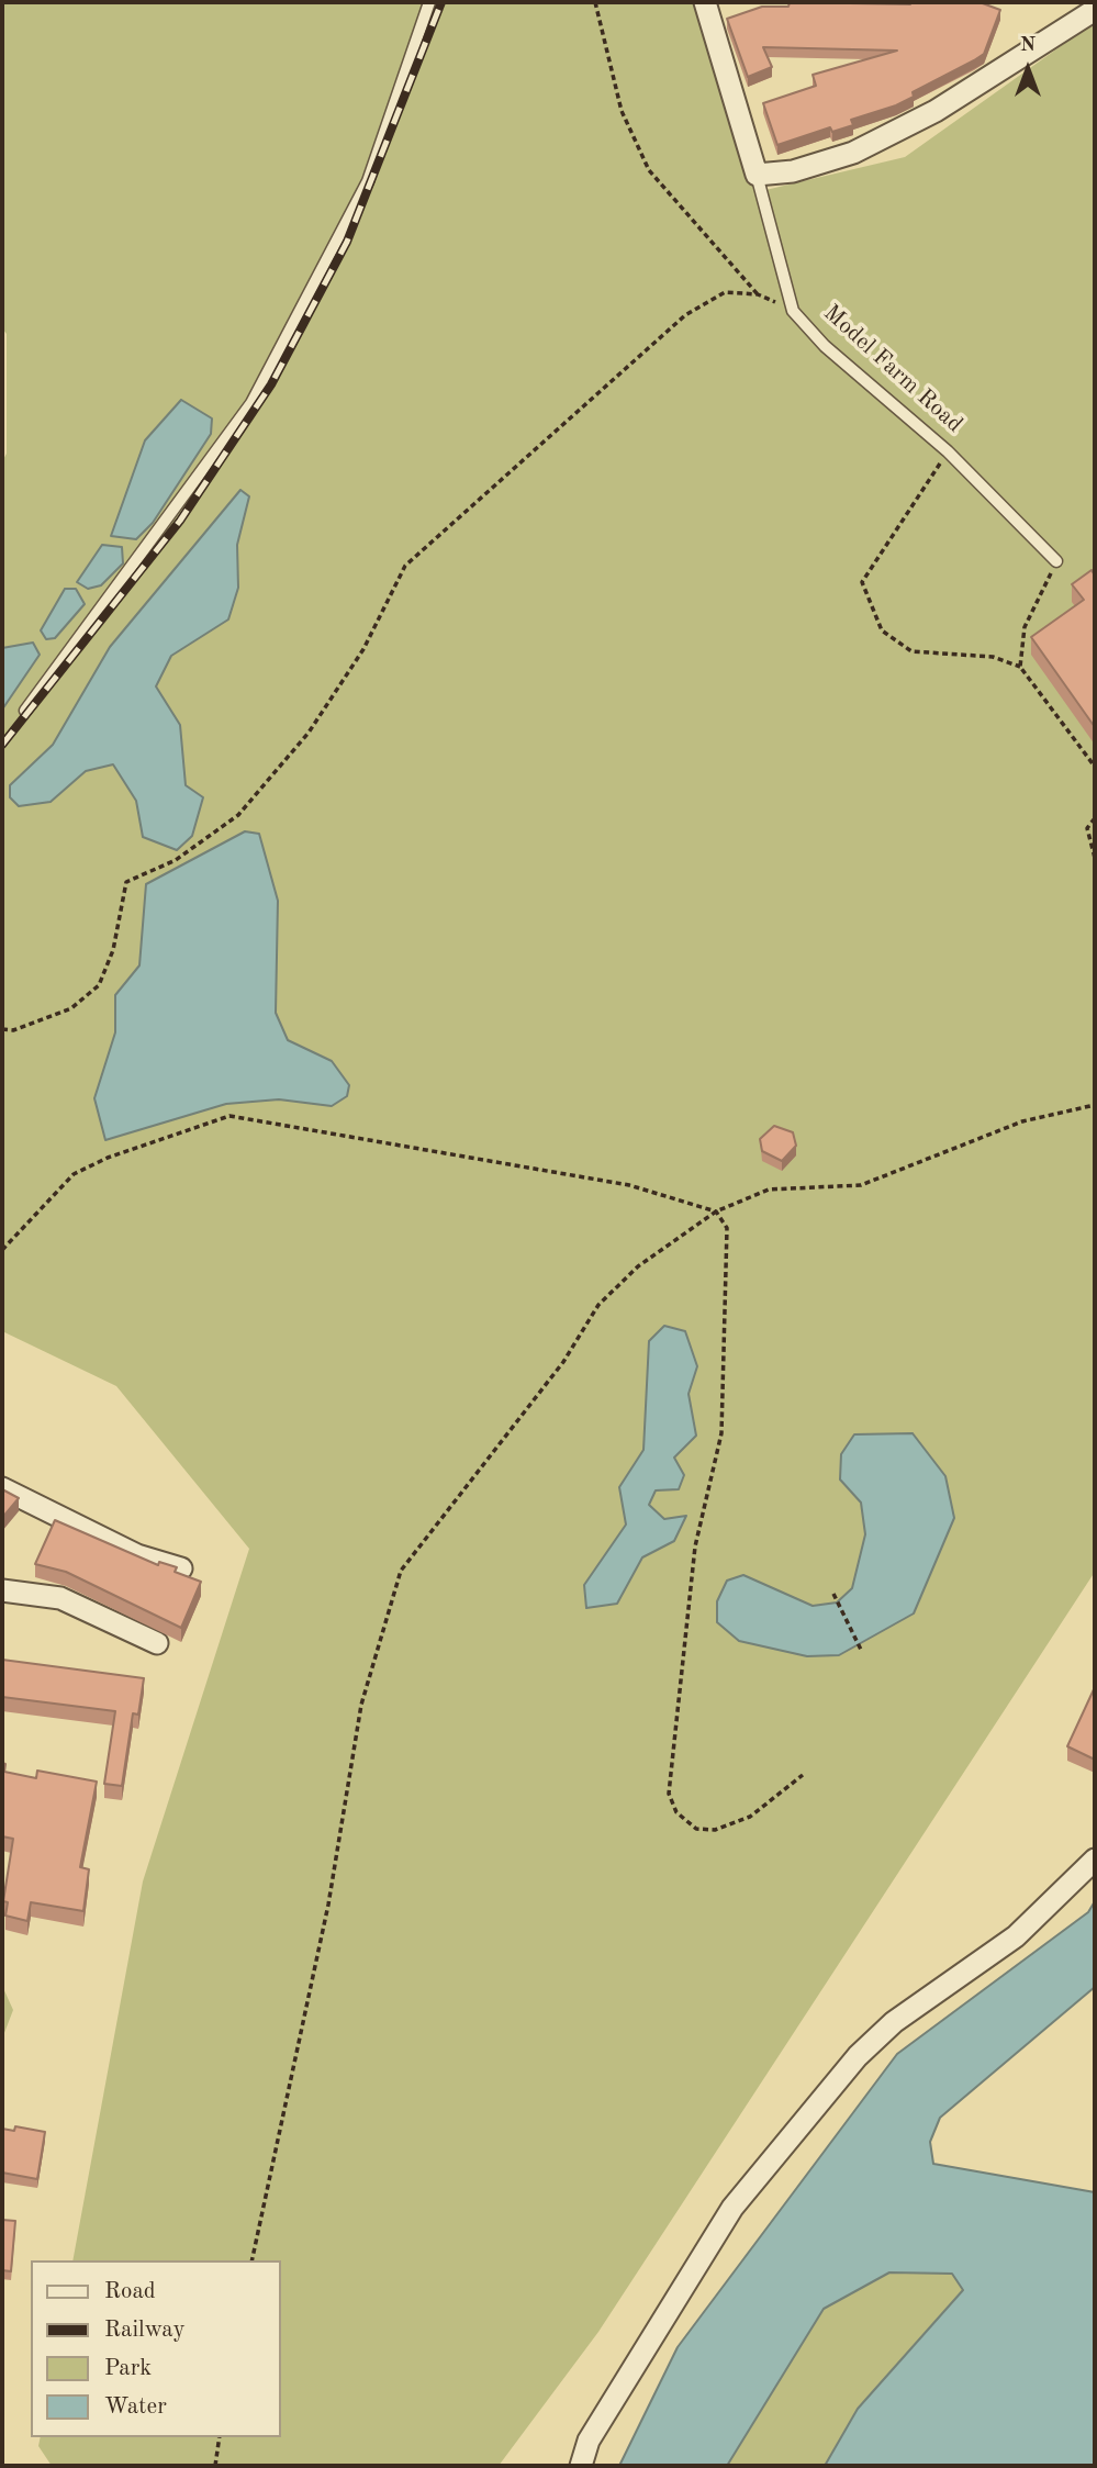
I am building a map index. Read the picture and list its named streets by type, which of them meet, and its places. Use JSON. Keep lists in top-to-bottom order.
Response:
{
  "streets": {
    "street": ["Model Farm Road"]
  },
  "legend": [
    "Road",
    "Railway",
    "Park",
    "Water"
  ],
  "north": "top"
}
